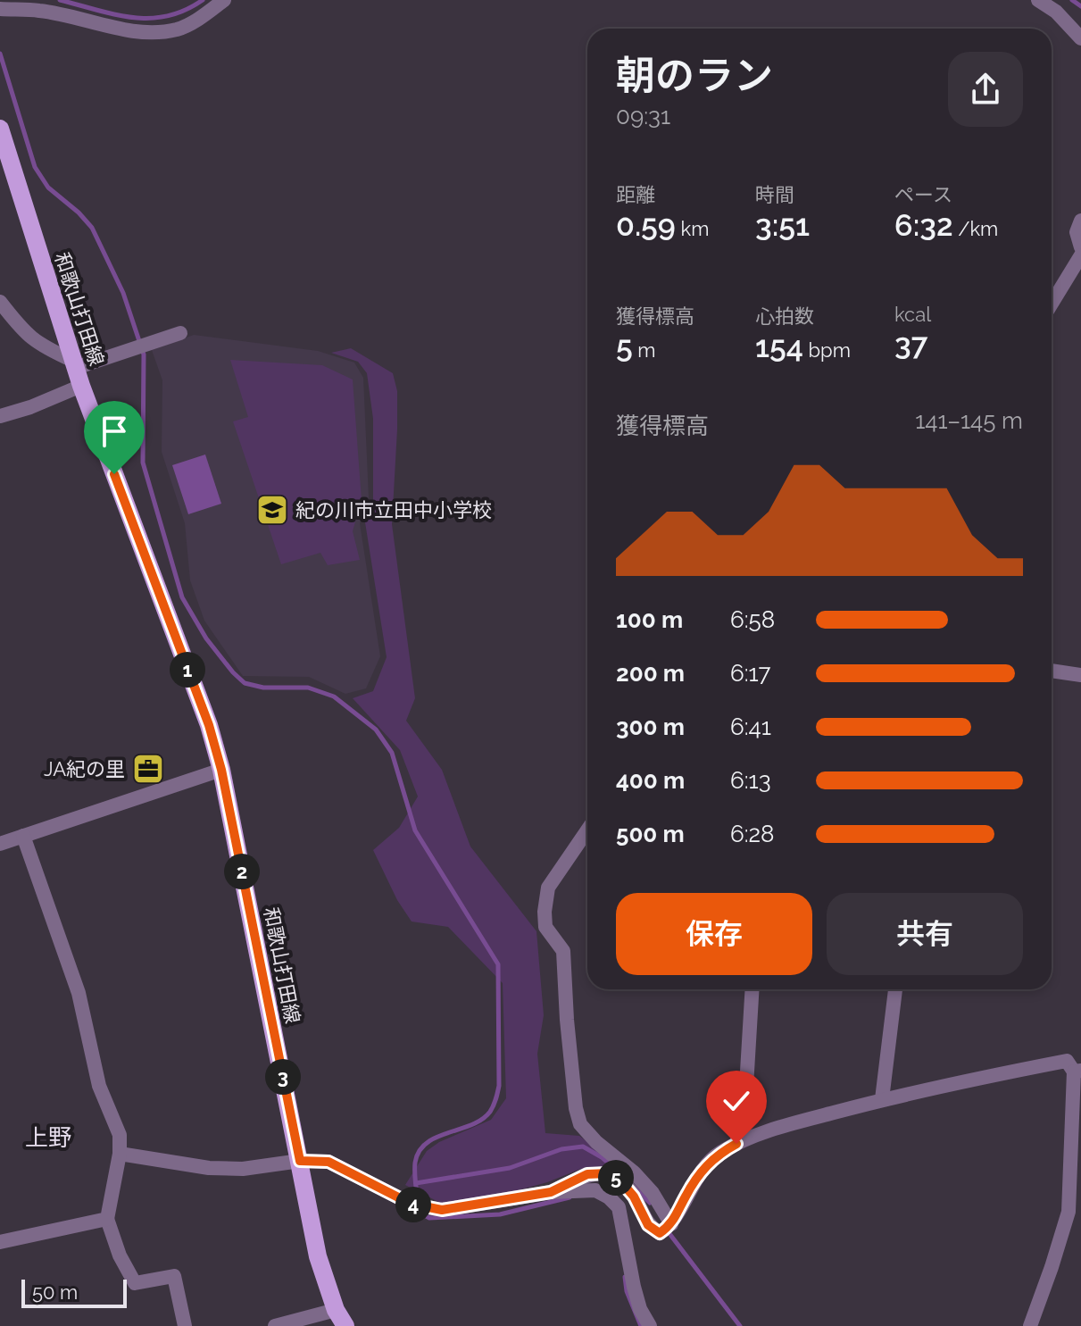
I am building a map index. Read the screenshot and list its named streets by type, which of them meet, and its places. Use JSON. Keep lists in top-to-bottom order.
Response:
{
  "streets": {
    "main road": ["和歌山打田線"]
  },
  "districts": ["上野"],
  "places": {
    "school or university": ["紀の川市立田中小学校"],
    "office": ["JA紀の里"]
  },
  "scale_bar": "50 m",
  "page": {
    "heading": ["朝のラン", "09:31"],
    "stats": [
      ["距離", "0.59 km"],
      ["時間", "3:51"],
      ["ペース", "6:32 /km"],
      ["獲得標高", "5 m"],
      ["心拍数", "154 bpm"],
      ["kcal", "37"]
    ],
    "chart": ["獲得標高", "141–145 m"],
    "list": [
      {
        "name": "100 m",
        "note": "6:58"
      },
      {
        "name": "200 m",
        "note": "6:17"
      },
      {
        "name": "300 m",
        "note": "6:41"
      },
      {
        "name": "400 m",
        "note": "6:13"
      },
      {
        "name": "500 m",
        "note": "6:28"
      }
    ],
    "pins": [
      "1",
      "2",
      "3",
      "5",
      "4"
    ],
    "buttons": ["保存", "共有"],
    "scale": "50 m"
  }
}
